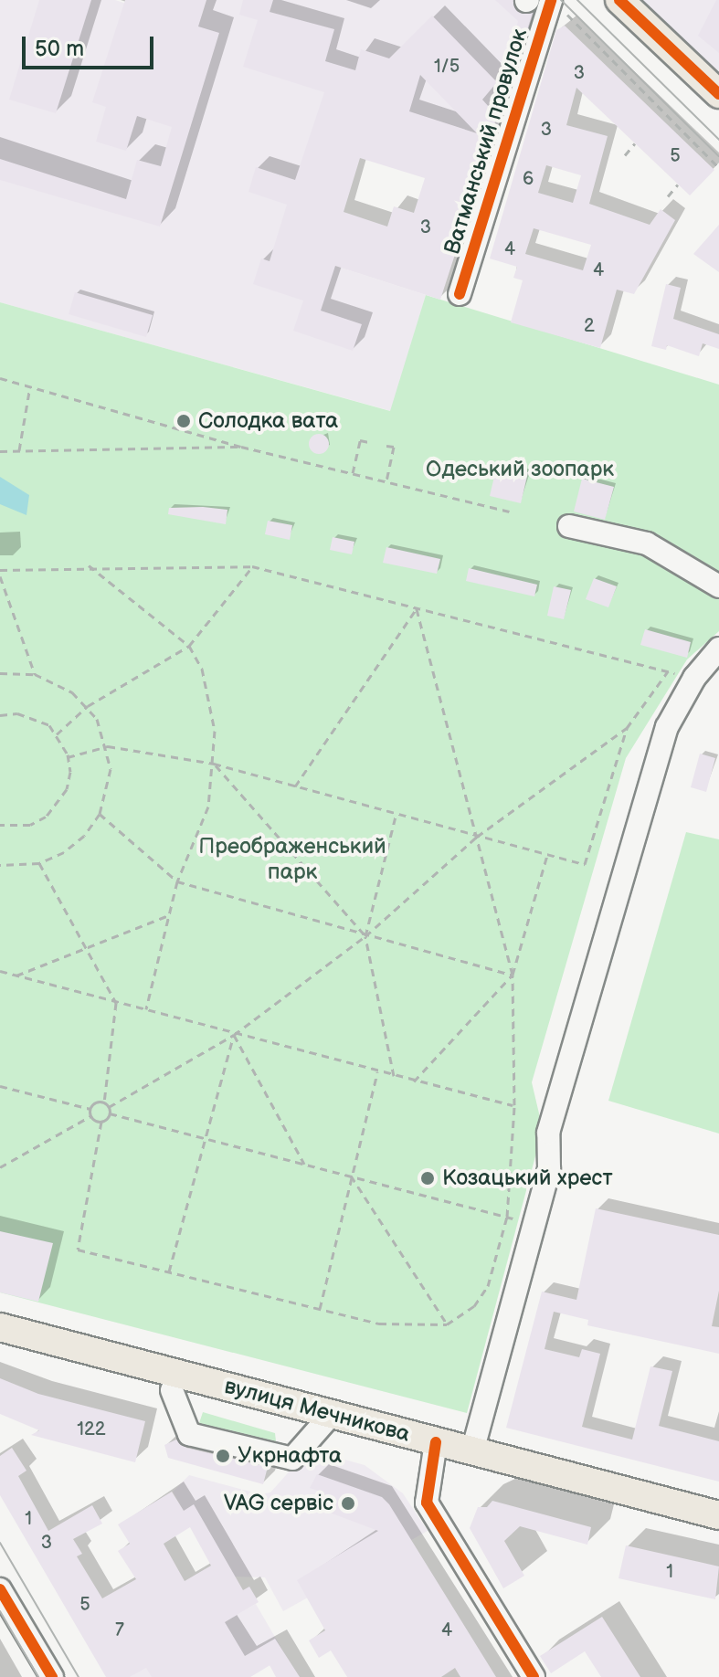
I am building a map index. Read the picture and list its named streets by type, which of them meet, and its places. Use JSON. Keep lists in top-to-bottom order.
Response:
{
  "streets": {
    "main road": ["вулиця Мечникова"],
    "street": ["Ватманський провулок"]
  },
  "parks": ["Одеський зоопарк", "Преображенський парк"],
  "places": [
    "Солодка вата",
    "Козацький хрест",
    "Укрнафта",
    "VAG сервіс"
  ],
  "house_numbers": [
    "1/5",
    "3",
    "3",
    "5",
    "6",
    "3",
    "4",
    "4",
    "2",
    "122",
    "1",
    "3",
    "1",
    "5",
    "7",
    "4"
  ],
  "scale_bar": "50 m"
}
